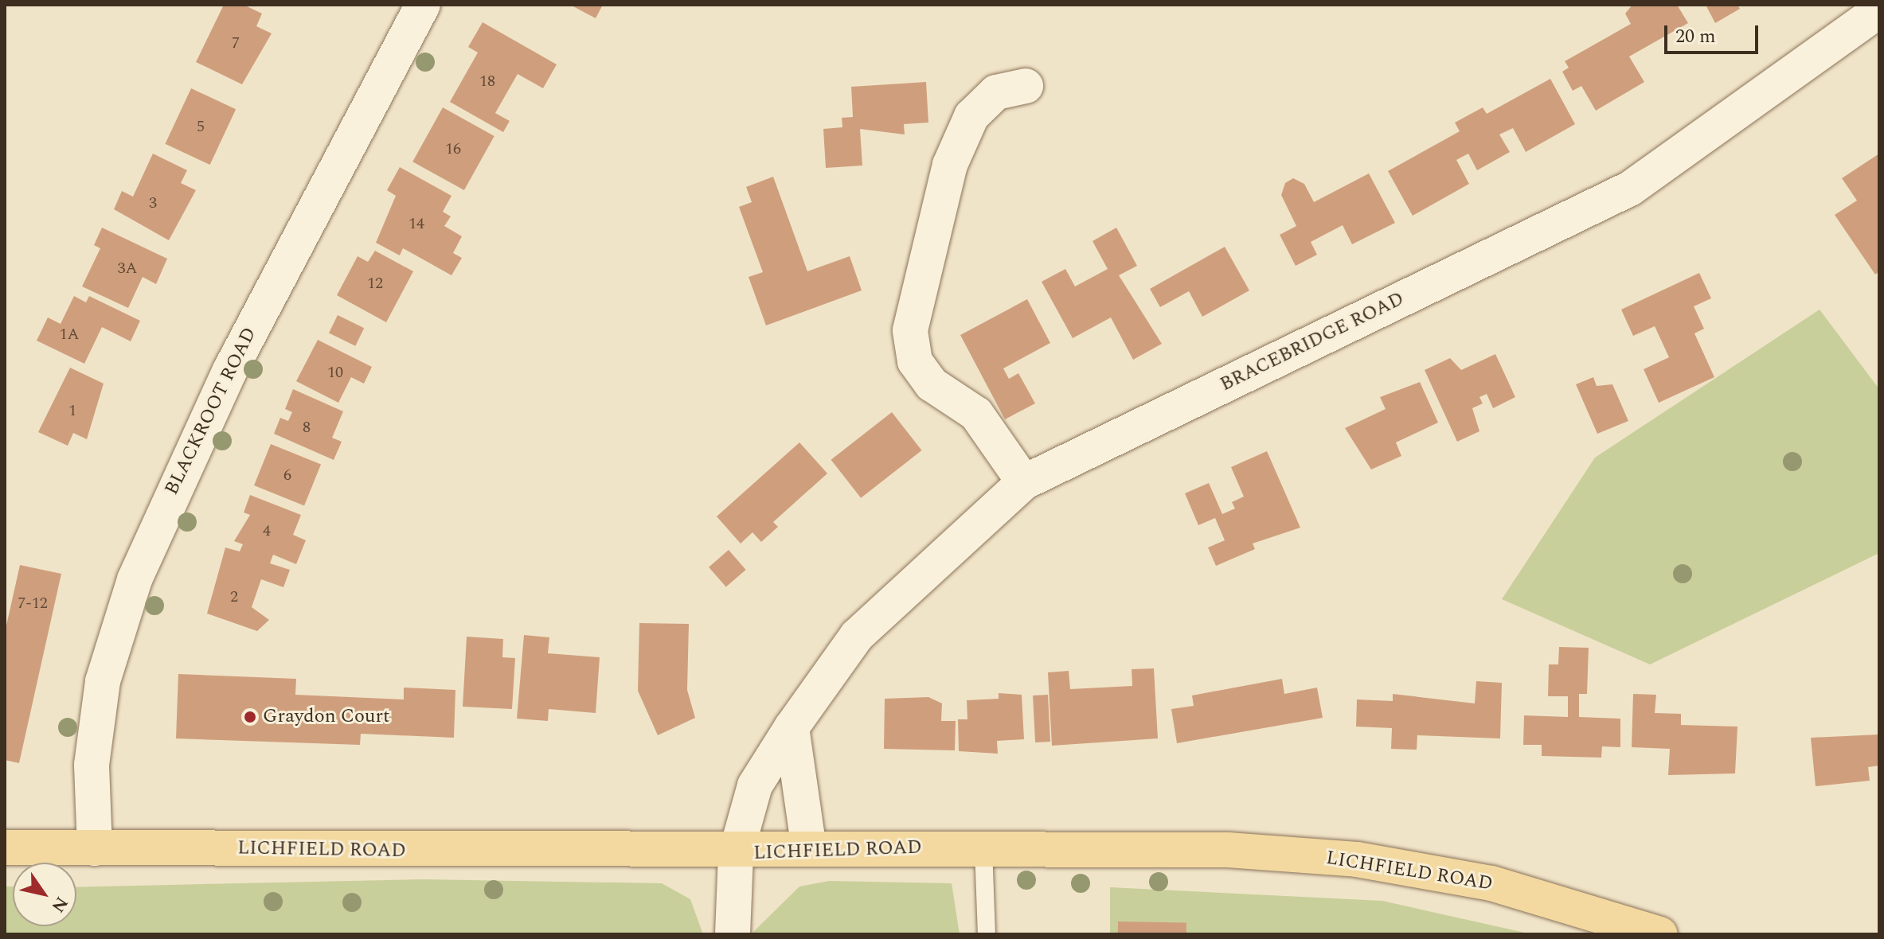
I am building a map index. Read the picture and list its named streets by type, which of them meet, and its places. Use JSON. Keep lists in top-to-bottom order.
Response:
{
  "streets": {
    "main road": ["LICHFIELD ROAD"],
    "street": ["BRACEBRIDGE ROAD", "BLACKROOT ROAD"]
  },
  "crossings": [
    ["BRACEBRIDGE ROAD", "LICHFIELD ROAD"],
    ["BLACKROOT ROAD", "LICHFIELD ROAD"]
  ],
  "places": ["Graydon Court"],
  "house_numbers": [
    "7",
    "18",
    "5",
    "16",
    "3",
    "14",
    "3A",
    "12",
    "1A",
    "10",
    "1",
    "8",
    "6",
    "4",
    "2",
    "7-12"
  ],
  "scale_bar": "20 m",
  "north": "bottom right"
}
